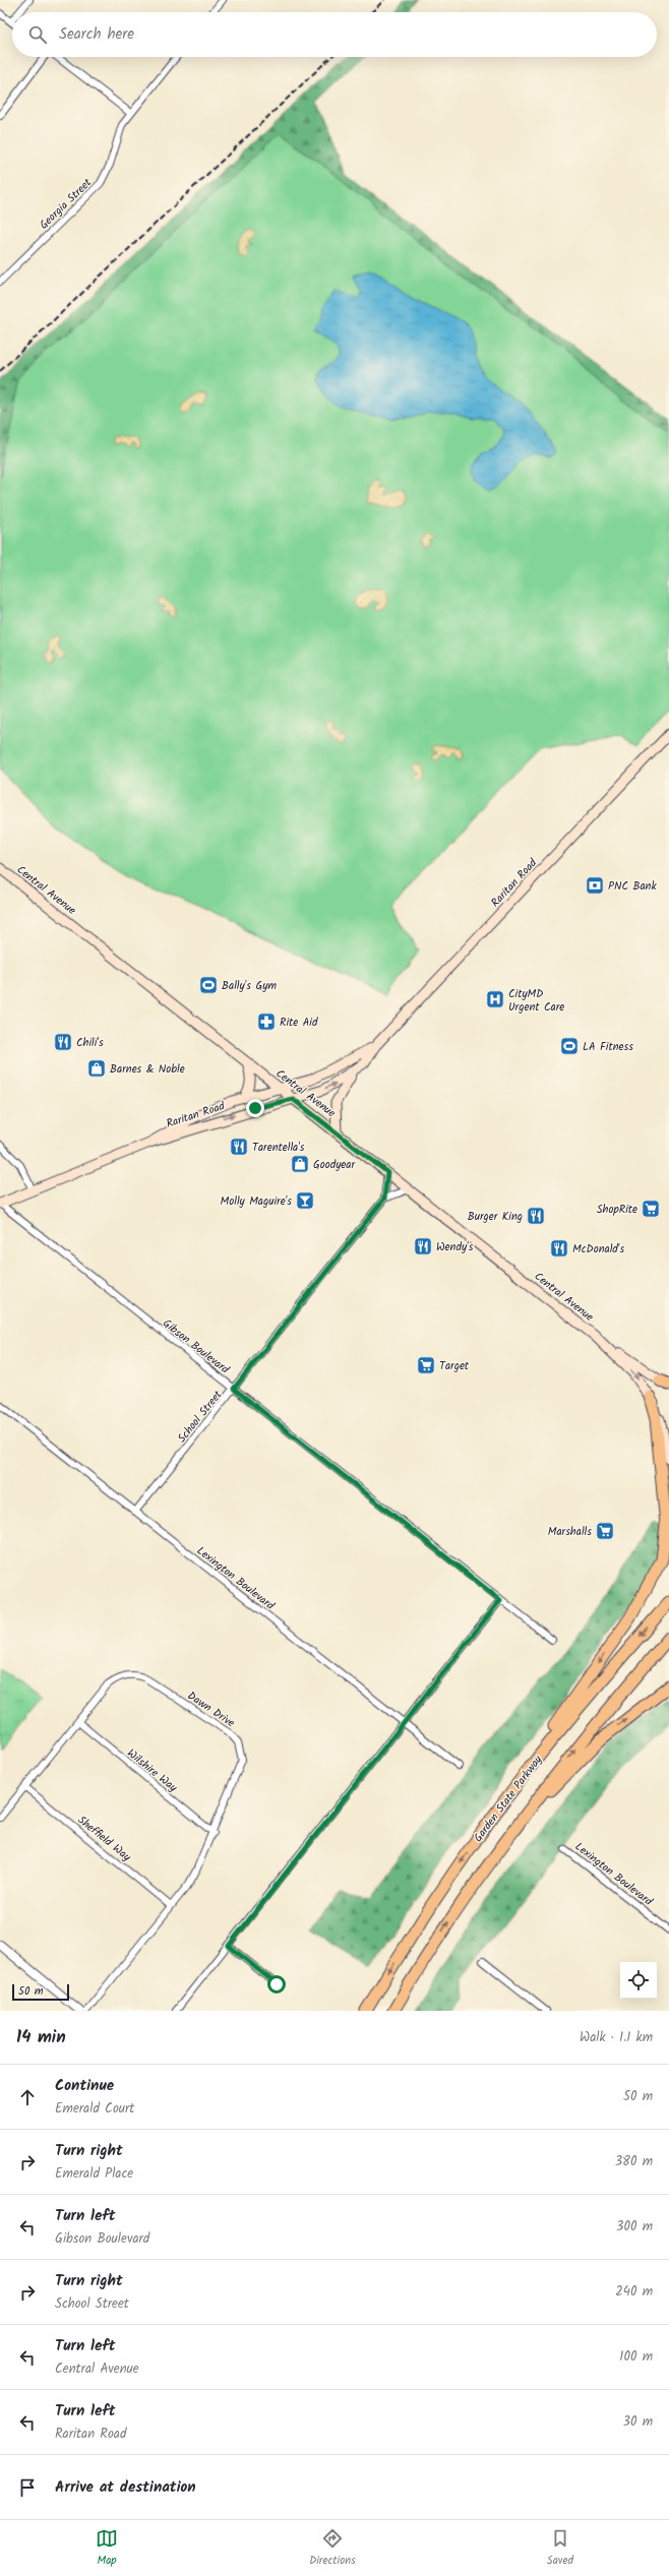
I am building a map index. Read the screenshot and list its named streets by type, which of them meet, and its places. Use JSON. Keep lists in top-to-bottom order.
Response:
{
  "streets": {
    "highway": ["Garden State Parkway"],
    "main road": ["Raritan Road", "Central Avenue"],
    "street": [
      "Georgia Street",
      "Gibson Boulevard",
      "School Street",
      "Lexington Boulevard",
      "Dawn Drive",
      "Wilshire Way",
      "Sheffield Way"
    ]
  },
  "crossings": [
    ["Raritan Road", "Central Avenue"],
    ["Raritan Road", "Gibson Boulevard"],
    ["Gibson Boulevard", "School Street"],
    ["School Street", "Lexington Boulevard"],
    ["Dawn Drive", "Wilshire Way"],
    ["Dawn Drive", "Sheffield Way"]
  ],
  "places": {
    "bank": ["PNC Bank"],
    "sports": ["Bally's Gym", "LA Fitness"],
    "hospital": ["CityMD Urgent Care"],
    "pharmacy": ["Rite Aid"],
    "restaurant": [
      "Chili's",
      "Tarentella's",
      "Burger King",
      "Wendy's",
      "McDonald's"
    ],
    "shop": ["Barnes & Noble", "Goodyear"],
    "bar": ["Molly Maguire's"],
    "supermarket": ["ShopRite", "Target", "Marshalls"]
  },
  "scale_bar": "50 m",
  "page": {
    "search": "Search here",
    "scale": "50 m",
    "heading": ["14 min", "Walk · 1.1 km"],
    "list": [
      ["Continue", "Emerald Court", "50 m"],
      ["Turn right", "Emerald Place", "380 m"],
      ["Turn left", "Gibson Boulevard", "300 m"],
      ["Turn right", "School Street", "240 m"],
      ["Turn left", "Central Avenue", "100 m"],
      ["Turn left", "Raritan Road", "30 m"],
      "Arrive at destination"
    ],
    "nav": ["Map", "Directions", "Saved"]
  }
}
